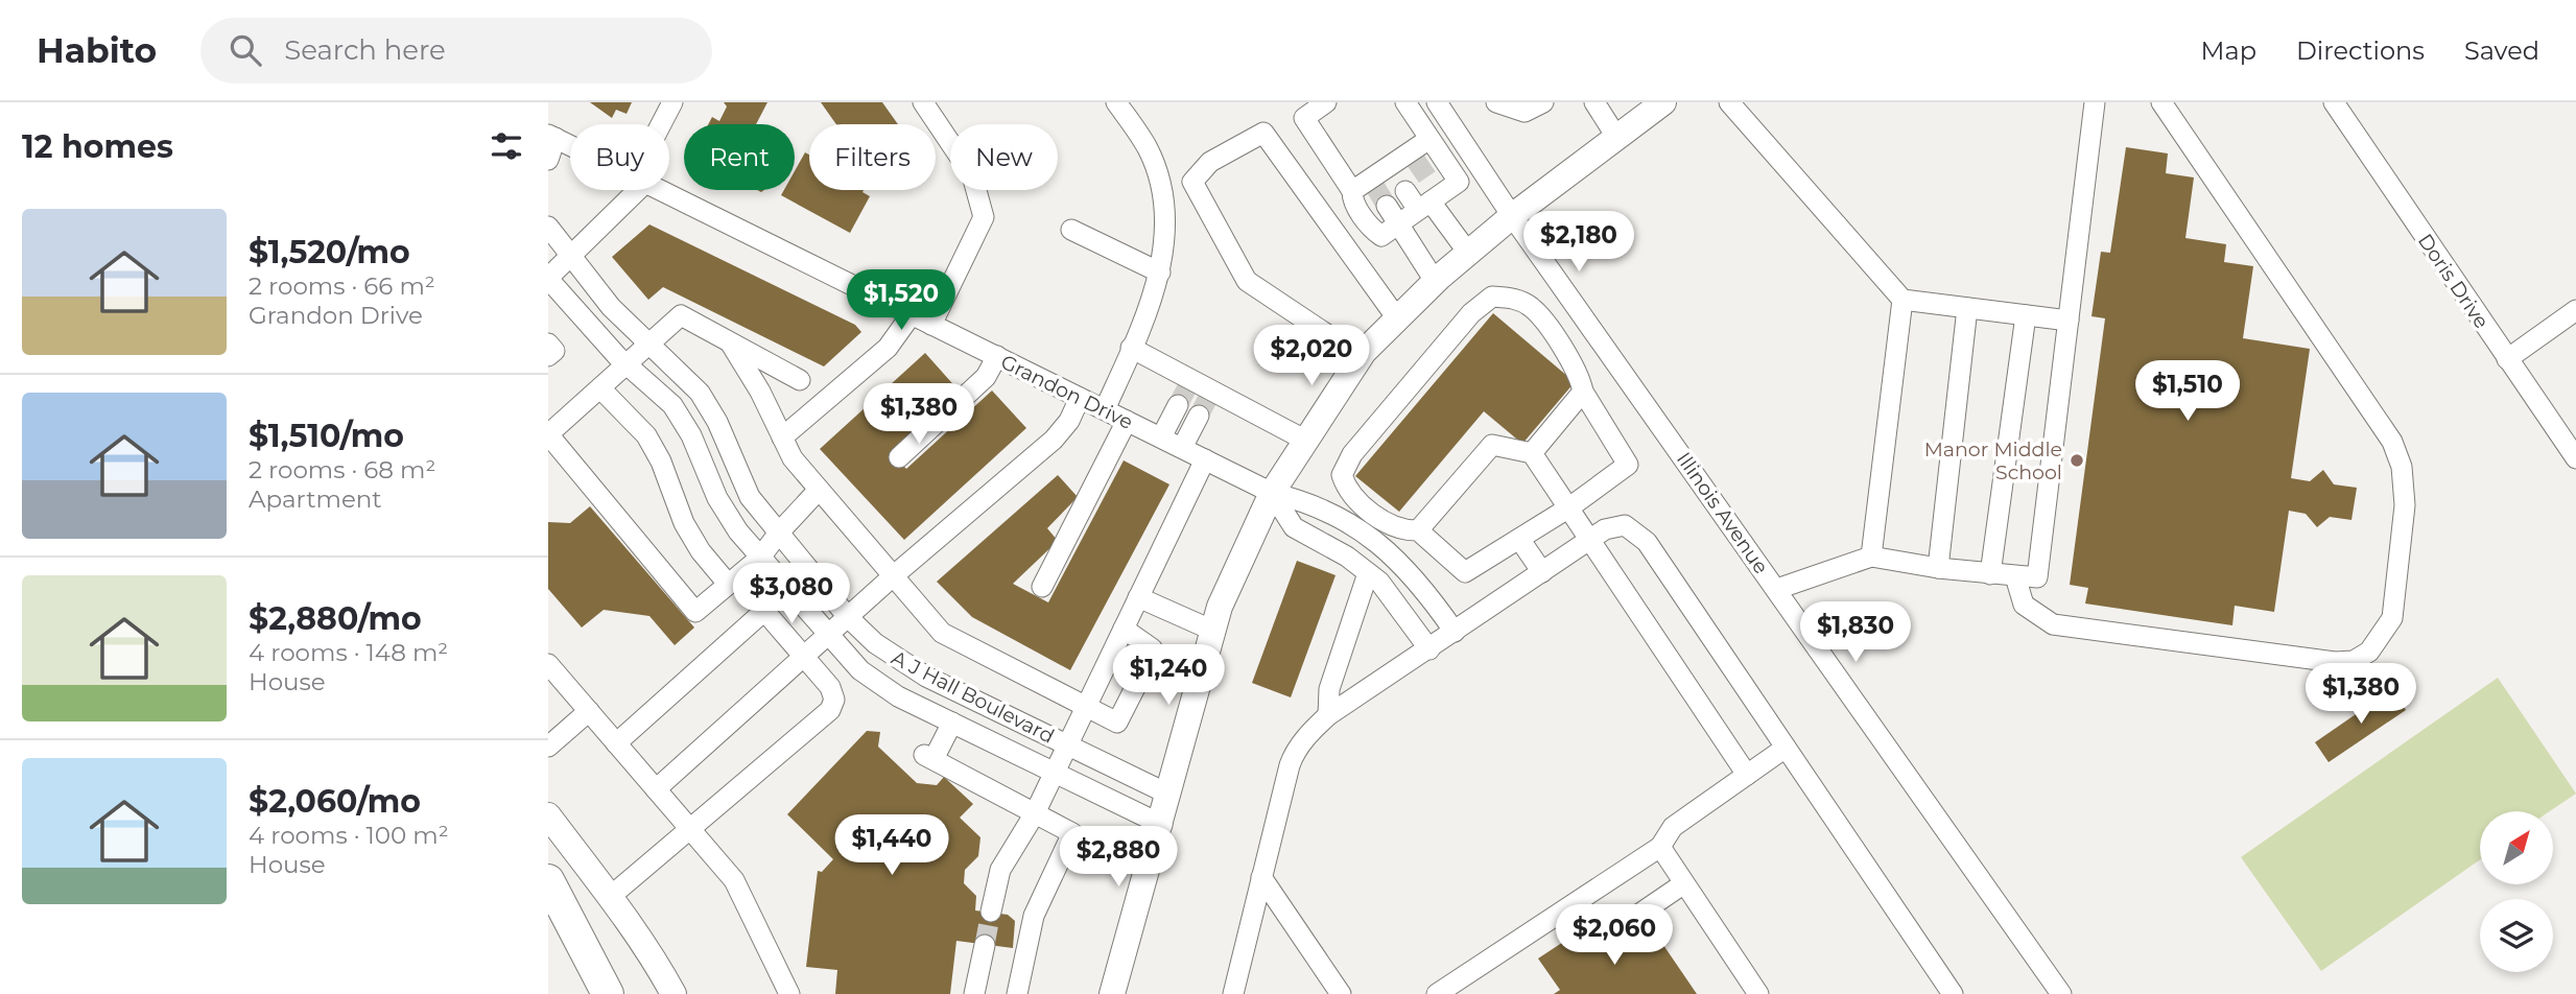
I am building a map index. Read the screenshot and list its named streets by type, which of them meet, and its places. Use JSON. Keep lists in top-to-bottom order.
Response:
{
  "streets": {
    "street": [
      "Doris Drive",
      "Grandon Drive",
      "Illinois Avenue",
      "A J Hall Boulevard"
    ]
  },
  "places": ["Manor Middle School"],
  "north": "top right",
  "page": {
    "header": "Habito",
    "search": "Search here",
    "nav": ["Map", "Directions", "Saved"],
    "heading": "12 homes",
    "chip": [
      "Buy",
      "Rent",
      "Filters",
      "New"
    ],
    "list": [
      {
        "name": "$1,520/mo",
        "note": "2 rooms · 66 m² · Grandon Drive"
      },
      {
        "name": "$1,510/mo",
        "note": "2 rooms · 68 m² · Apartment"
      },
      {
        "name": "$2,880/mo",
        "note": "4 rooms · 148 m² · House"
      },
      {
        "name": "$2,060/mo",
        "note": "4 rooms · 100 m² · House"
      }
    ],
    "price": [
      "$2,180",
      "$1,520",
      "$2,020",
      "$1,510",
      "$1,380",
      "$3,080",
      "$1,830",
      "$1,240",
      "$1,380",
      "$1,440",
      "$2,880",
      "$2,060"
    ]
  }
}
